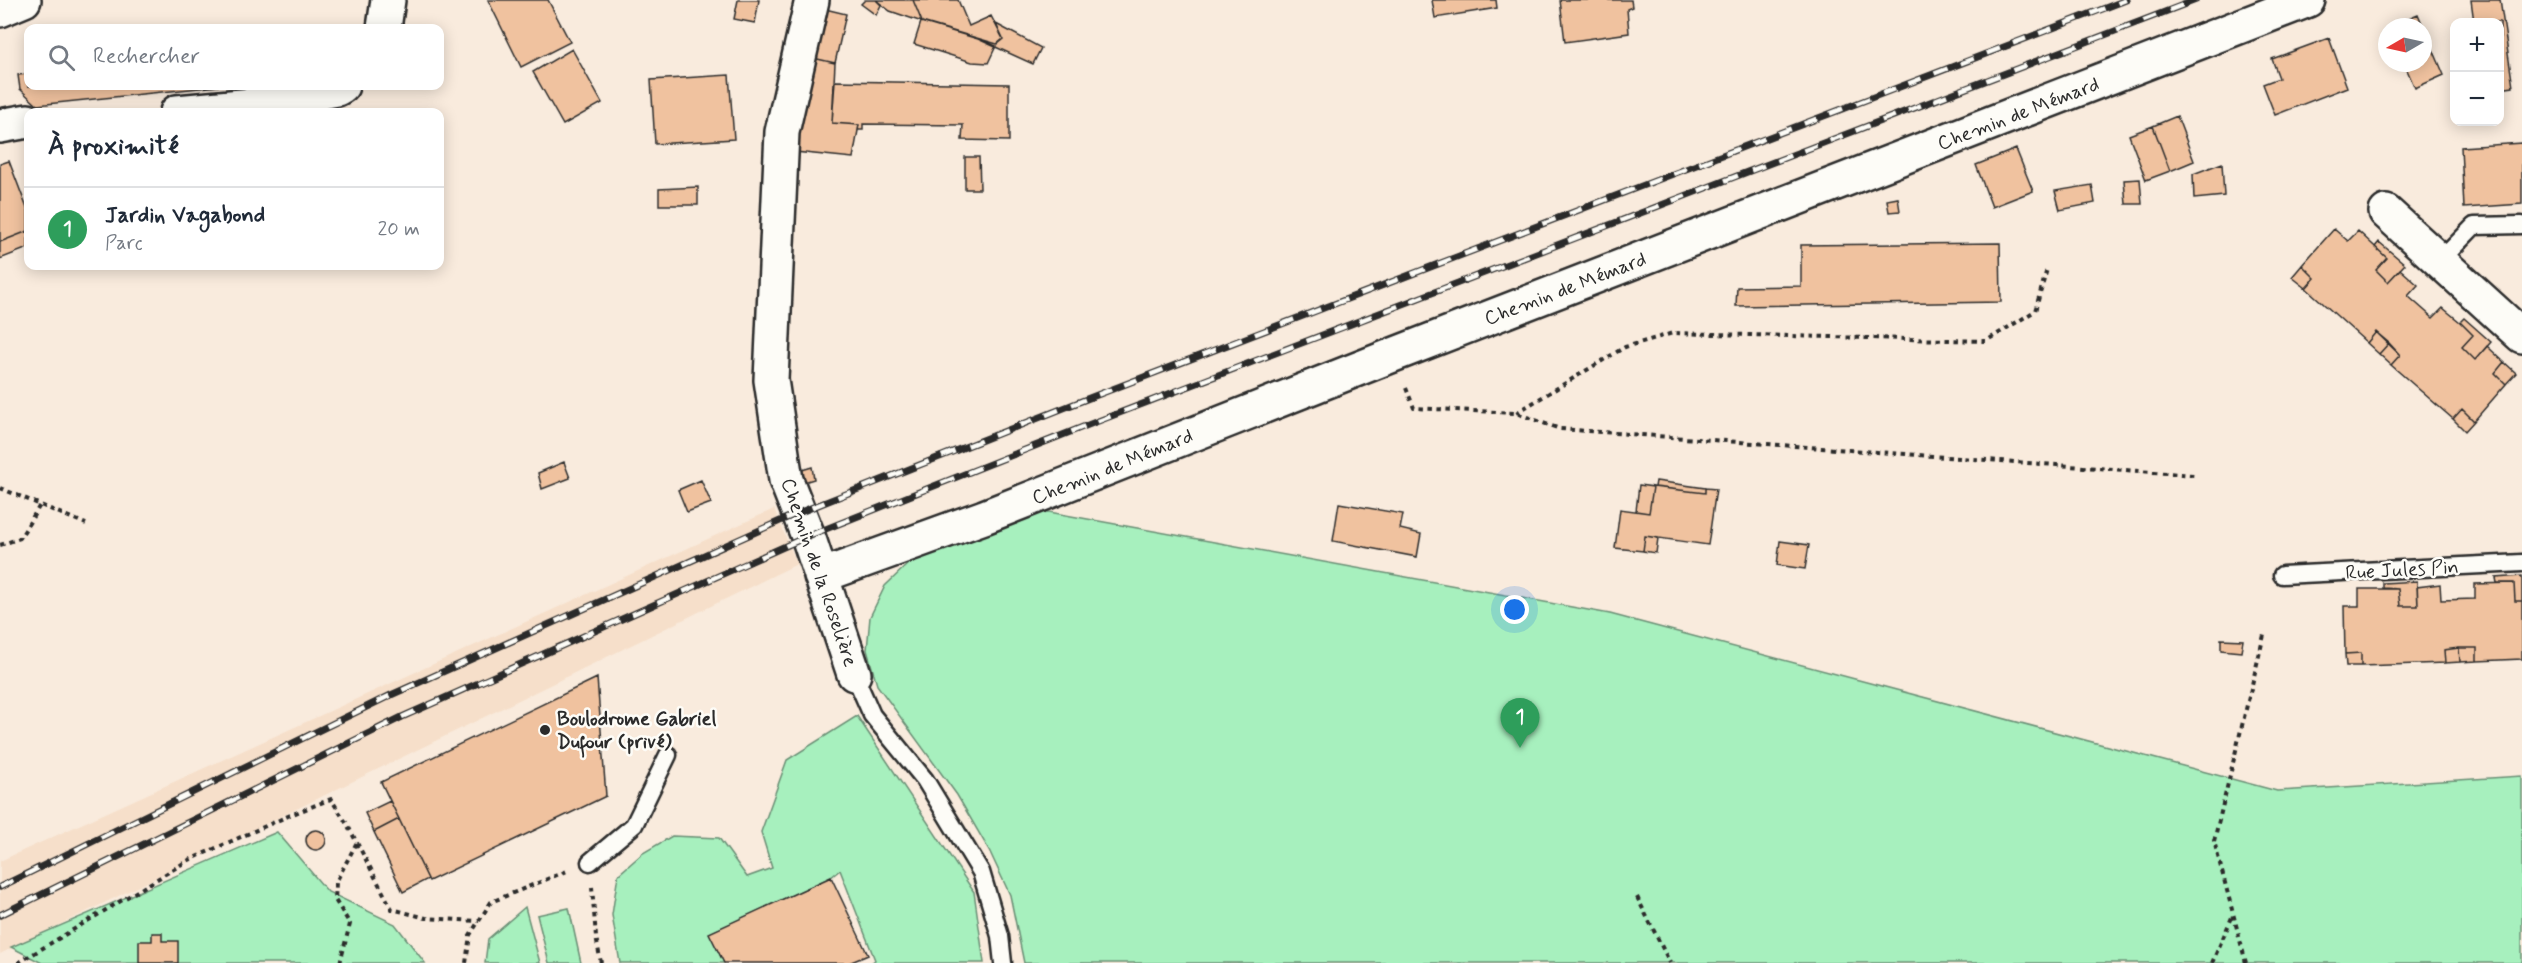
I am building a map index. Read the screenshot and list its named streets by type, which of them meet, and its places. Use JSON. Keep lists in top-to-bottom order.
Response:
{
  "streets": {
    "street": ["Chemin de Mémard", "Chemin de la Roselière"],
    "lane": ["Rue Jules Pin"]
  },
  "crossings": [
    ["Chemin de Mémard", "Chemin de la Roselière"]
  ],
  "places": ["Boulodrome Gabriel Dufour (privé)"],
  "north": "left",
  "page": {
    "map_buttons": ["+", "−"],
    "search": "Rechercher",
    "heading": "À proximité",
    "list": [
      {
        "mark": "1",
        "name": "Jardin Vagabond",
        "note": "Parc",
        "value": "20 m"
      }
    ],
    "pins": "1"
  }
}
